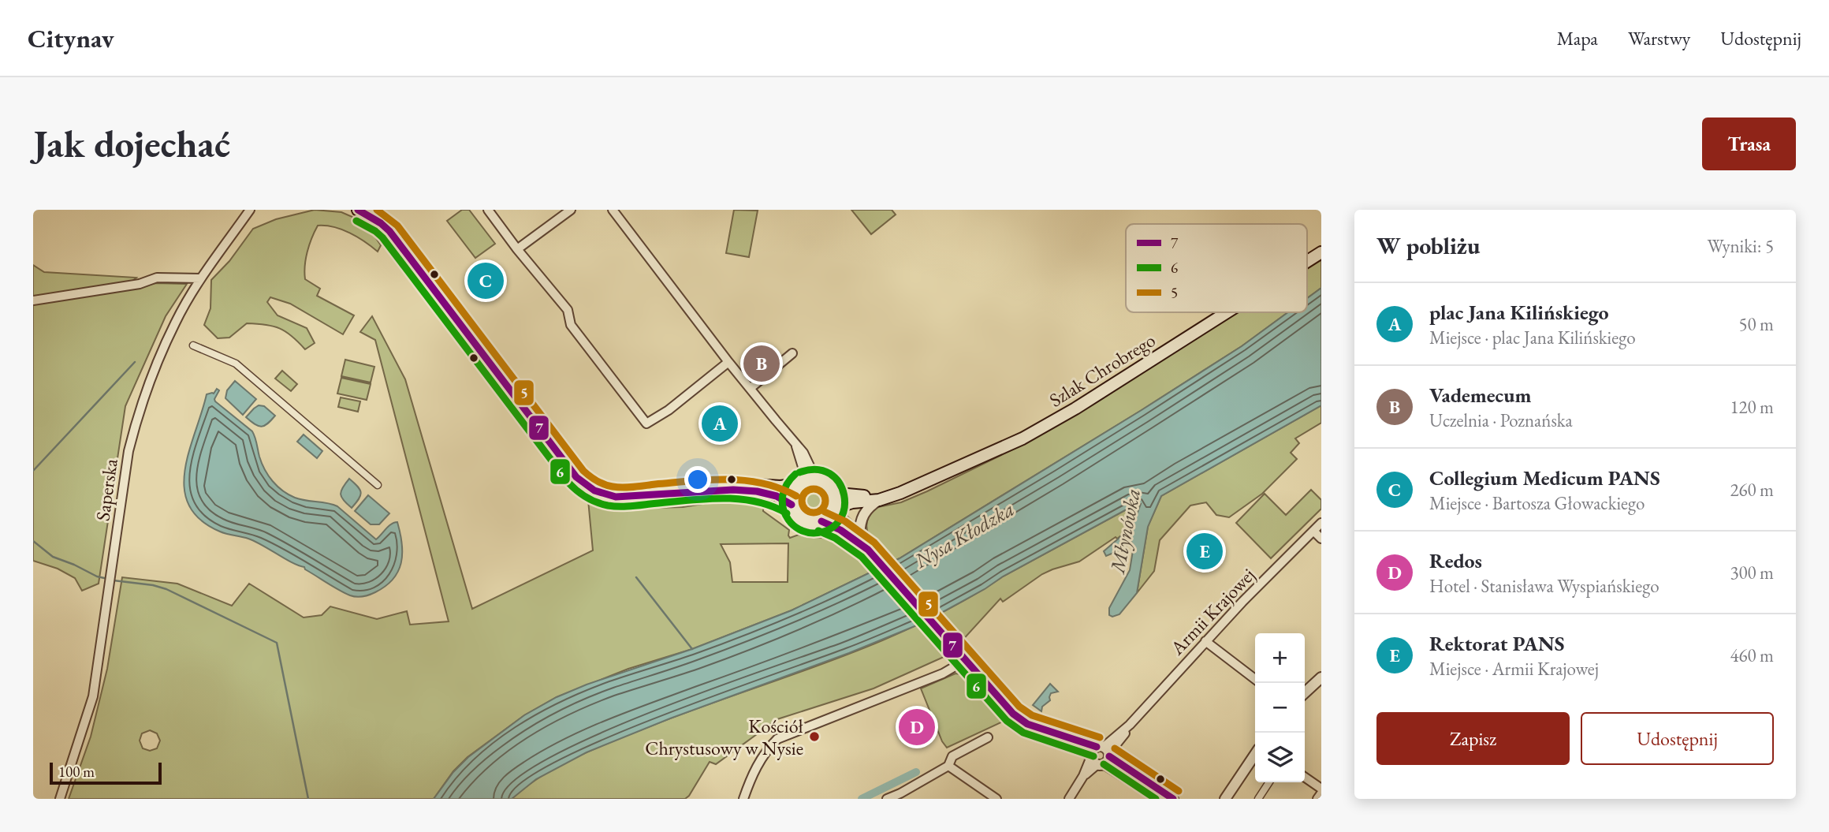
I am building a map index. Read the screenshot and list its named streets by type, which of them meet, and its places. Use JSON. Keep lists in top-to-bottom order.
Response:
{
  "streets": {
    "main road": ["Szlak Chrobrego"],
    "street": ["Saperska", "Armii Krajowej"]
  },
  "water": ["Młynówka", "Nysa Kłodzka"],
  "places": ["Kościół Chrystusowy w Nysie"],
  "lines": ["transit line 7", "transit line 5", "transit line 6"],
  "legend": ["7", "6", "5"],
  "scale_bar": "100 m",
  "page": {
    "header": "Citynav",
    "nav": ["Mapa", "Warstwy", "Udostępnij"],
    "buttons": [
      "Trasa",
      ["Zapisz", "Udostępnij"]
    ],
    "title": "Jak dojechać",
    "heading": ["W pobliżu", "Wyniki: 5"],
    "pins": [
      "C",
      "B",
      "A",
      "E",
      "D"
    ],
    "list": [
      {
        "mark": "A",
        "name": "plac Jana Kilińskiego",
        "note": "Miejsce · plac Jana Kilińskiego",
        "value": "50 m"
      },
      {
        "mark": "B",
        "name": "Vademecum",
        "note": "Uczelnia · Poznańska",
        "value": "120 m"
      },
      {
        "mark": "C",
        "name": "Collegium Medicum PANS",
        "note": "Miejsce · Bartosza Głowackiego",
        "value": "260 m"
      },
      {
        "mark": "D",
        "name": "Redos",
        "note": "Hotel · Stanisława Wyspiańskiego",
        "value": "300 m"
      },
      {
        "mark": "E",
        "name": "Rektorat PANS",
        "note": "Miejsce · Armii Krajowej",
        "value": "460 m"
      }
    ],
    "map_buttons": ["+", "−"],
    "scale": "100 m"
  }
}
